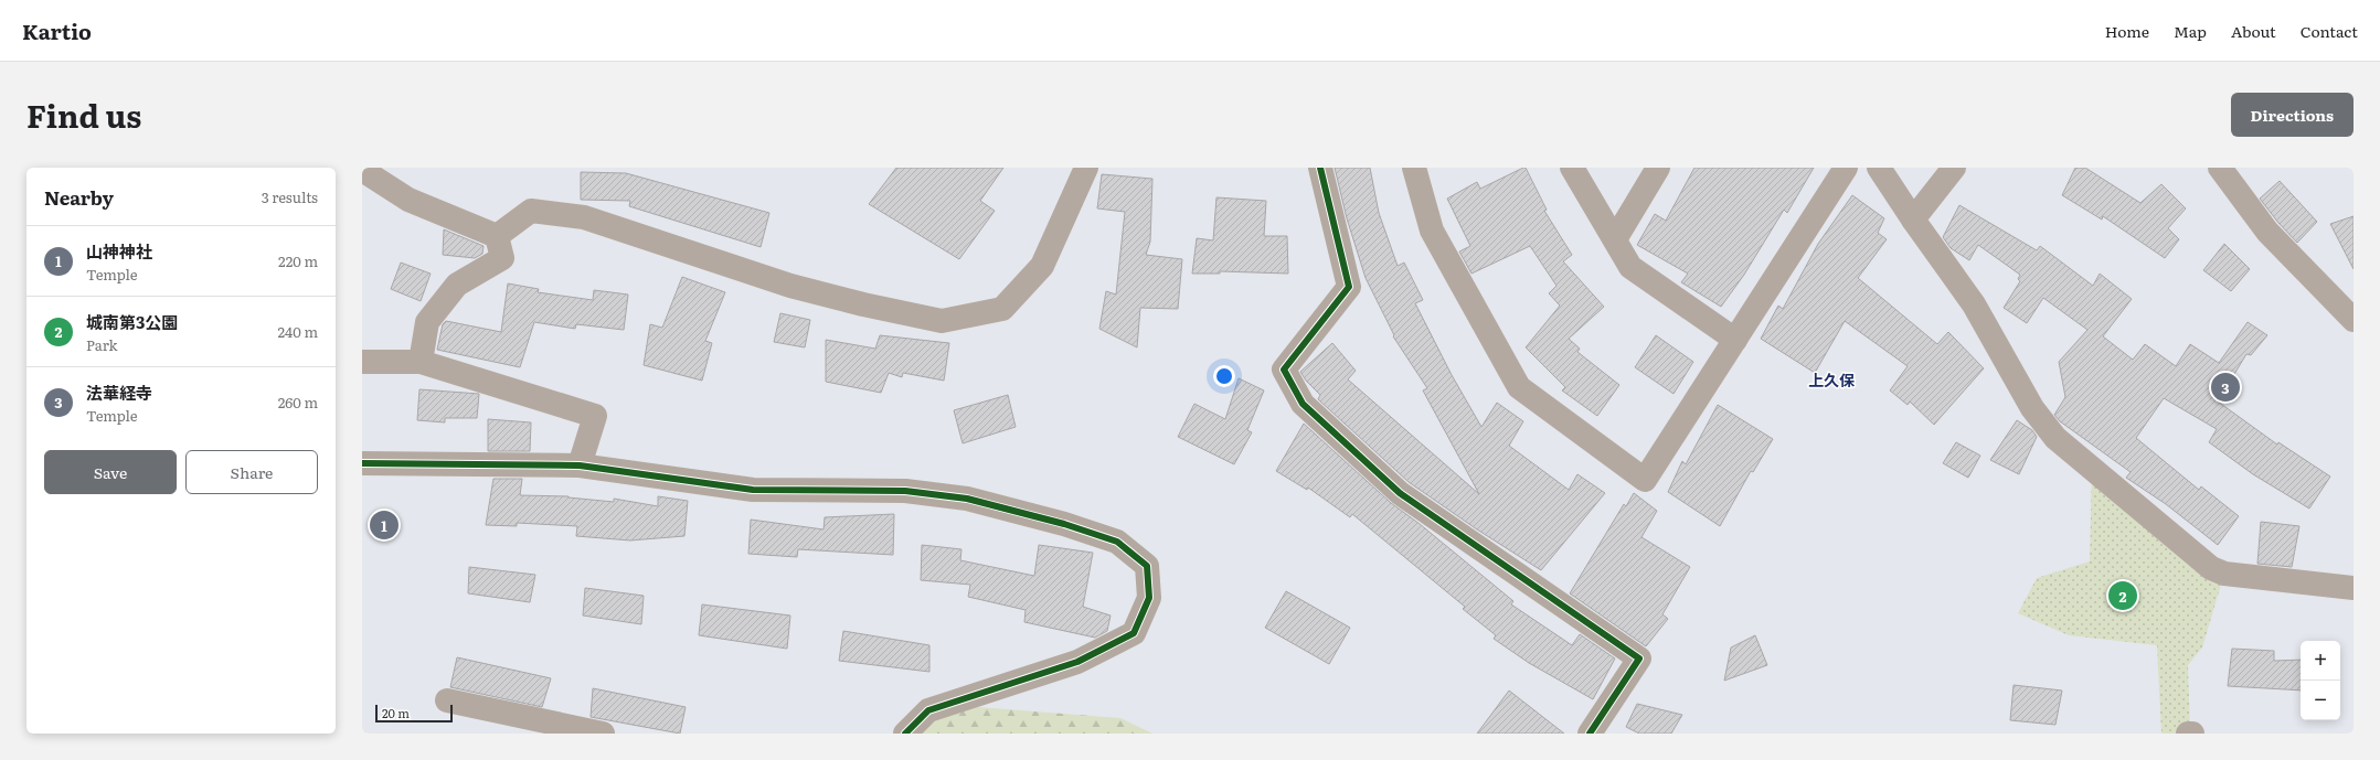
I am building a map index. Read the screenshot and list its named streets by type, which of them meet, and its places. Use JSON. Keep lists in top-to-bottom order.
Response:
{
  "districts": ["上久保"],
  "scale_bar": "20 m",
  "page": {
    "header": "Kartio",
    "nav": [
      "Home",
      "Map",
      "About",
      "Contact"
    ],
    "title": "Find us",
    "buttons": [
      "Directions",
      ["Save", "Share"]
    ],
    "heading": ["Nearby", "3 results"],
    "list": [
      {
        "mark": "1",
        "name": "山神神社",
        "note": "Temple",
        "value": "220 m"
      },
      {
        "mark": "2",
        "name": "城南第3公園",
        "note": "Park",
        "value": "240 m"
      },
      {
        "mark": "3",
        "name": "法華経寺",
        "note": "Temple",
        "value": "260 m"
      }
    ],
    "pins": ["3", "1", "2"],
    "map_buttons": ["+", "−"],
    "scale": "20 m"
  }
}
